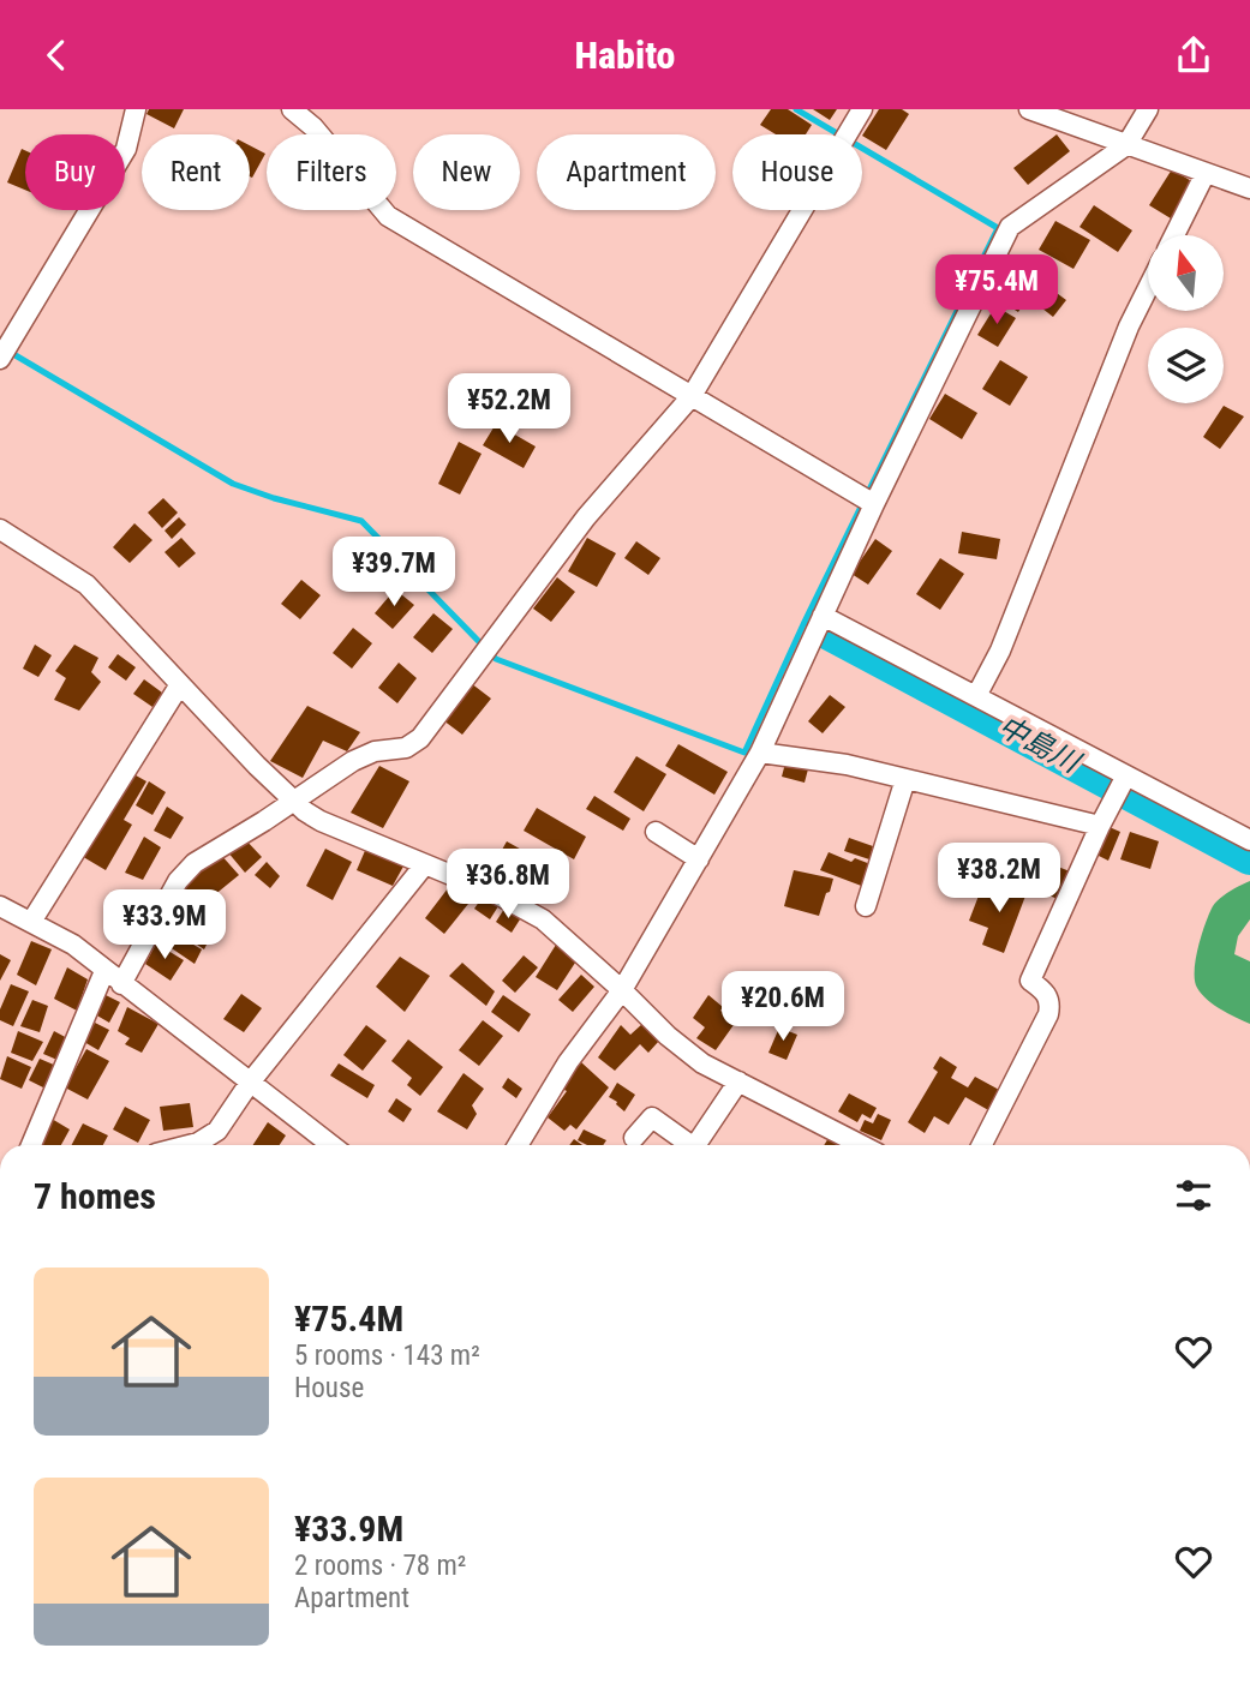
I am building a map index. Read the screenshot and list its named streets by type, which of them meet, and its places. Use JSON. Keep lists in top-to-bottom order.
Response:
{
  "water": ["中島川"],
  "north": "top",
  "page": {
    "header": "Habito",
    "chip": [
      "Buy",
      "Rent",
      "Filters",
      "New",
      "Apartment",
      "House"
    ],
    "price": [
      "¥75.4M",
      "¥52.2M",
      "¥39.7M",
      "¥38.2M",
      "¥36.8M",
      "¥33.9M",
      "¥20.6M"
    ],
    "heading": "7 homes",
    "list": [
      {
        "name": "¥75.4M",
        "note": "5 rooms · 143 m² · House"
      },
      {
        "name": "¥33.9M",
        "note": "2 rooms · 78 m² · Apartment"
      }
    ]
  }
}
